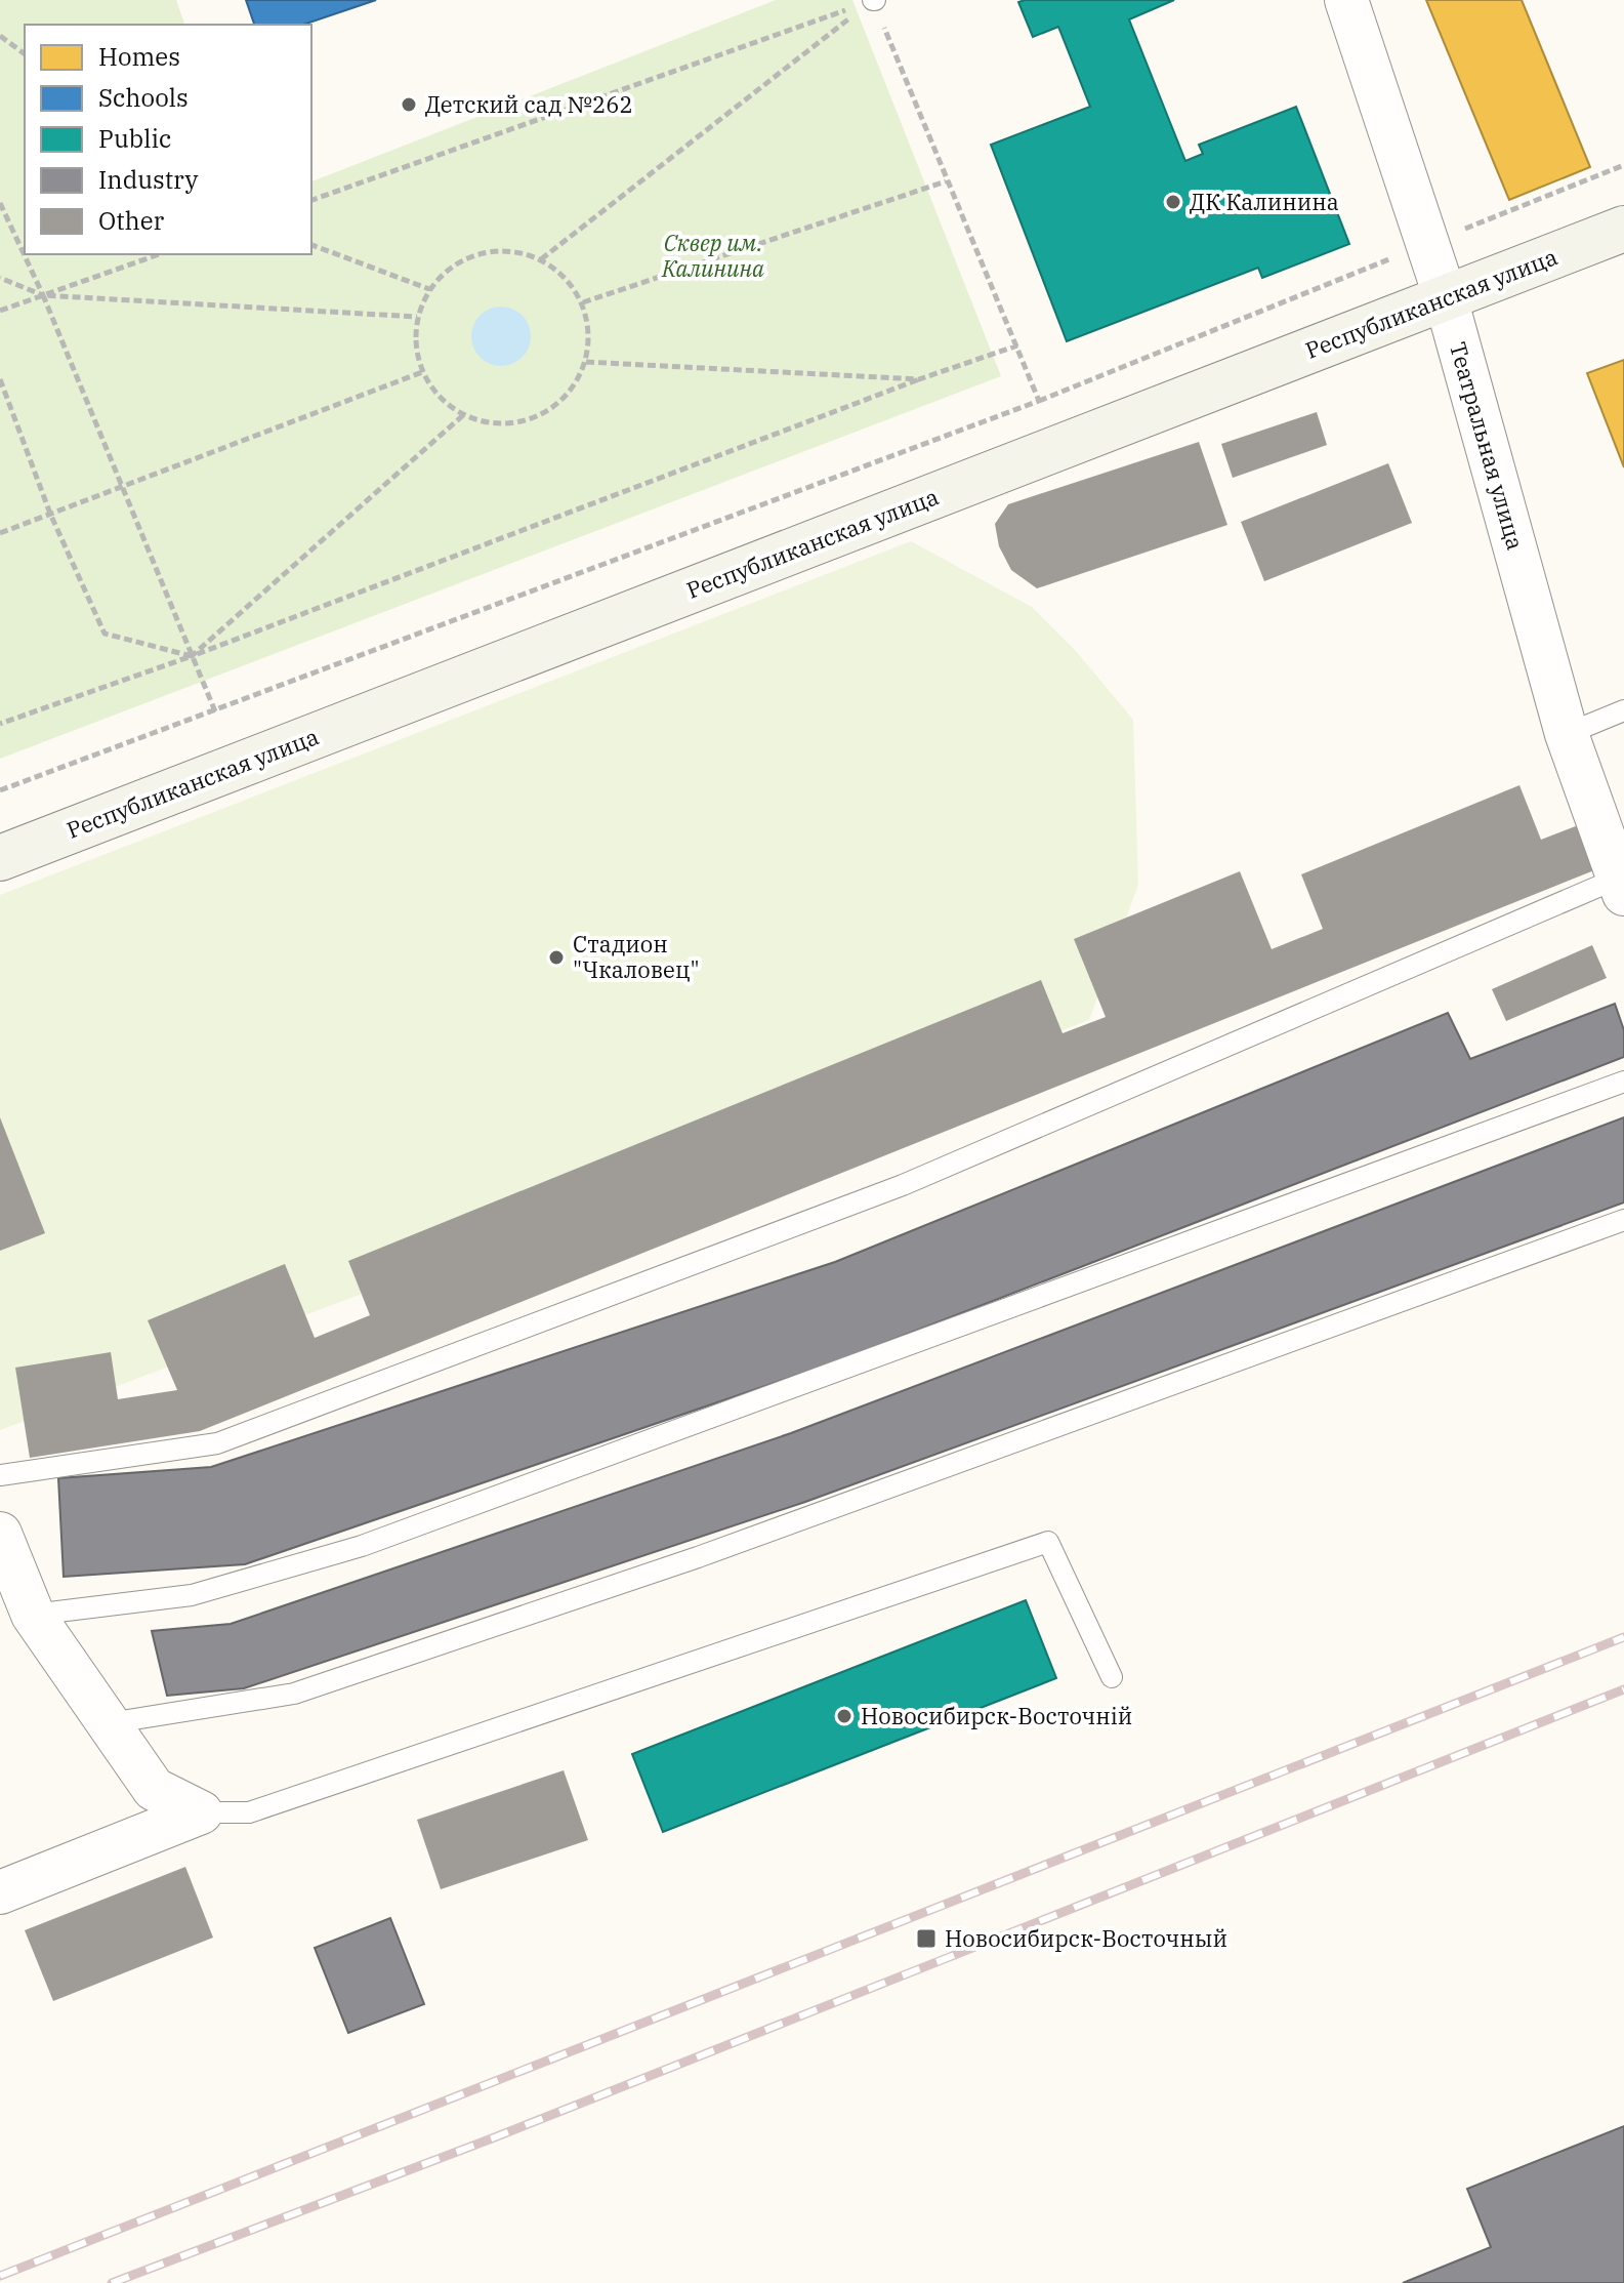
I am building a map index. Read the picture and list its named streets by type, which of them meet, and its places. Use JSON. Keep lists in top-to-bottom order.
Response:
{
  "streets": {
    "street": ["Республиканская улица", "Театральная улица"]
  },
  "crossings": [
    ["Республиканская улица", "Театральная улица"]
  ],
  "parks": ["Сквер им. Калинина"],
  "places": {
    "other": [
      "Детский сад №262",
      "ДК Калинина",
      "Стадион \"Чкаловец\"",
      "Новосибирск-Восточній"
    ],
    "transit": ["Новосибирск-Восточный"]
  },
  "legend": [
    "Homes",
    "Schools",
    "Public",
    "Industry",
    "Other"
  ]
}
